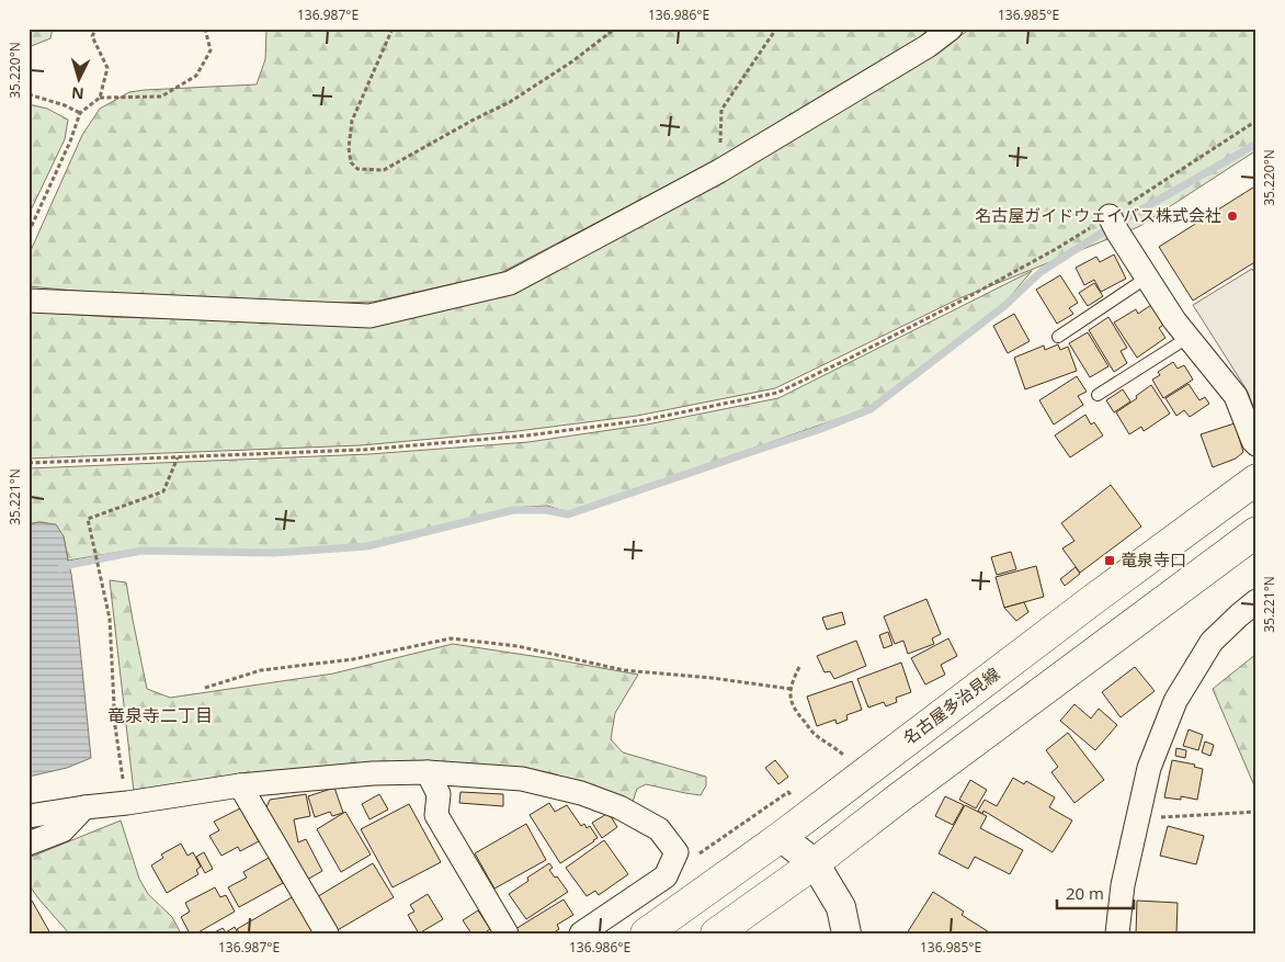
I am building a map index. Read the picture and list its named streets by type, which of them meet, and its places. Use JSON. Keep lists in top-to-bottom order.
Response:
{
  "streets": {
    "main road": ["名古屋多治見線"]
  },
  "districts": ["竜泉寺二丁目"],
  "places": {
    "other": ["名古屋ガイドウェイバス株式会社"],
    "transit": ["竜泉寺口"]
  },
  "scale_bar": "20 m",
  "north": "bottom",
  "coordinates": [
    "136.987°E",
    "136.986°E",
    "136.985°E",
    "35.220°N",
    "35.221°N"
  ]
}
